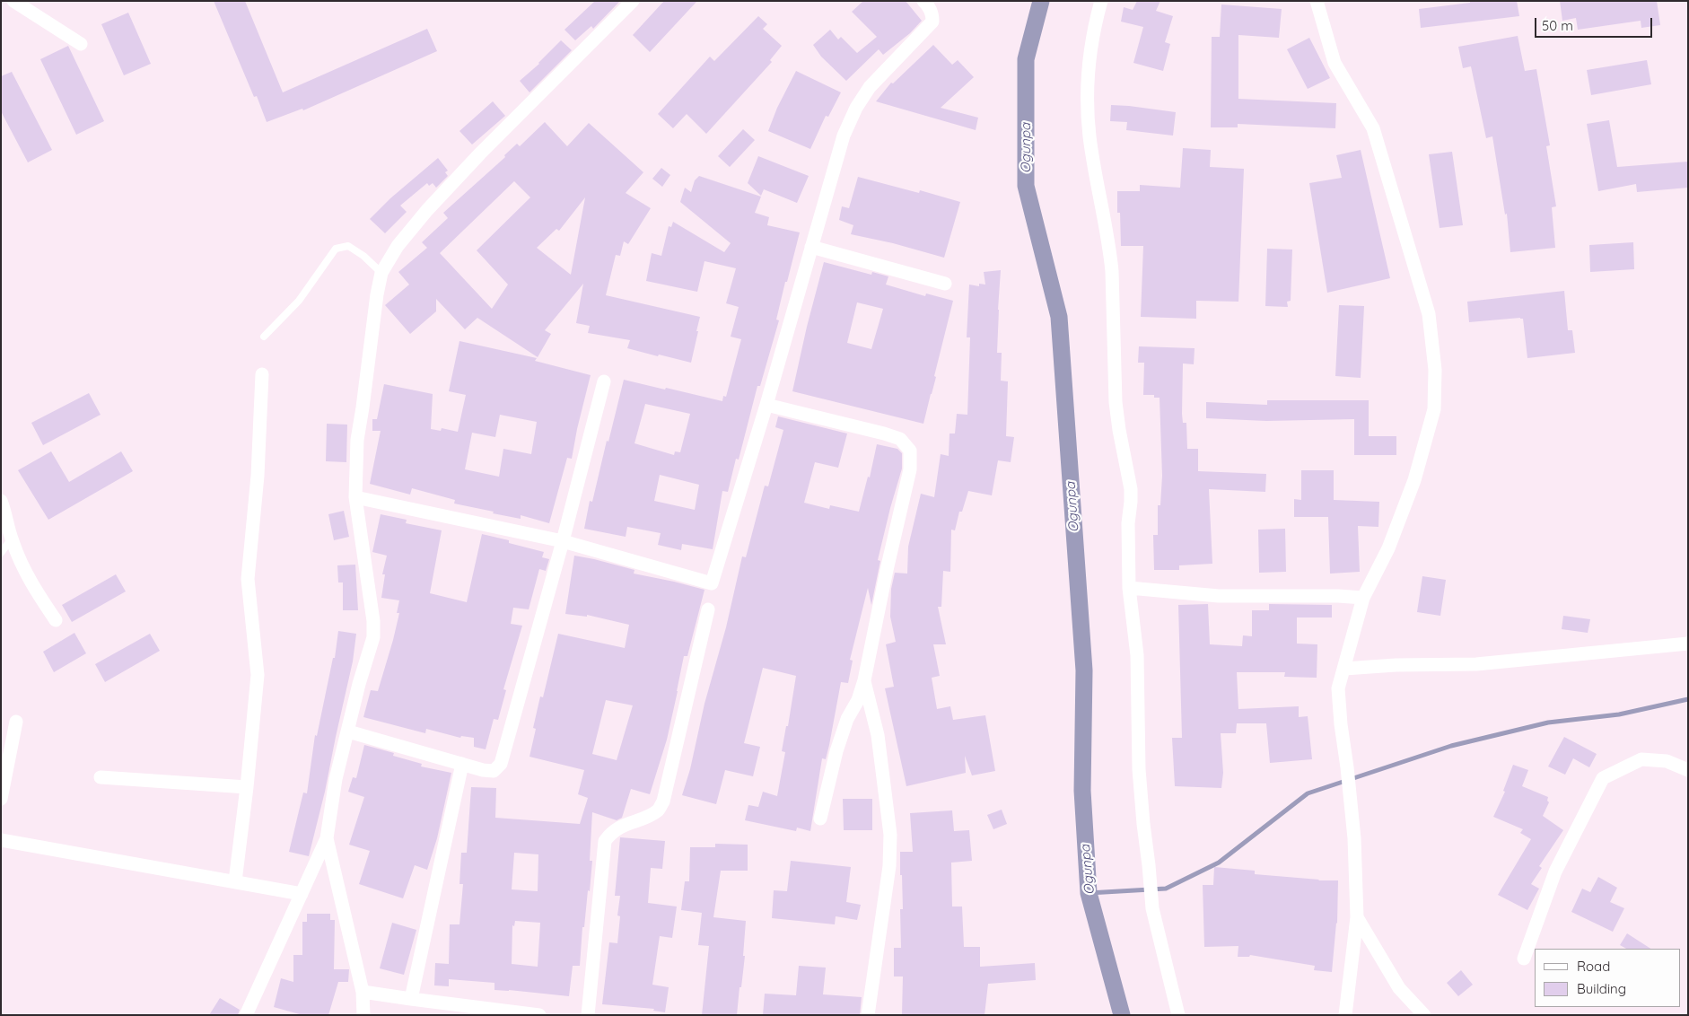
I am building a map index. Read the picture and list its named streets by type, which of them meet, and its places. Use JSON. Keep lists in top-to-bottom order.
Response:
{
  "water": ["Ogunpa"],
  "legend": ["Road", "Building"],
  "scale_bar": "50 m"
}
